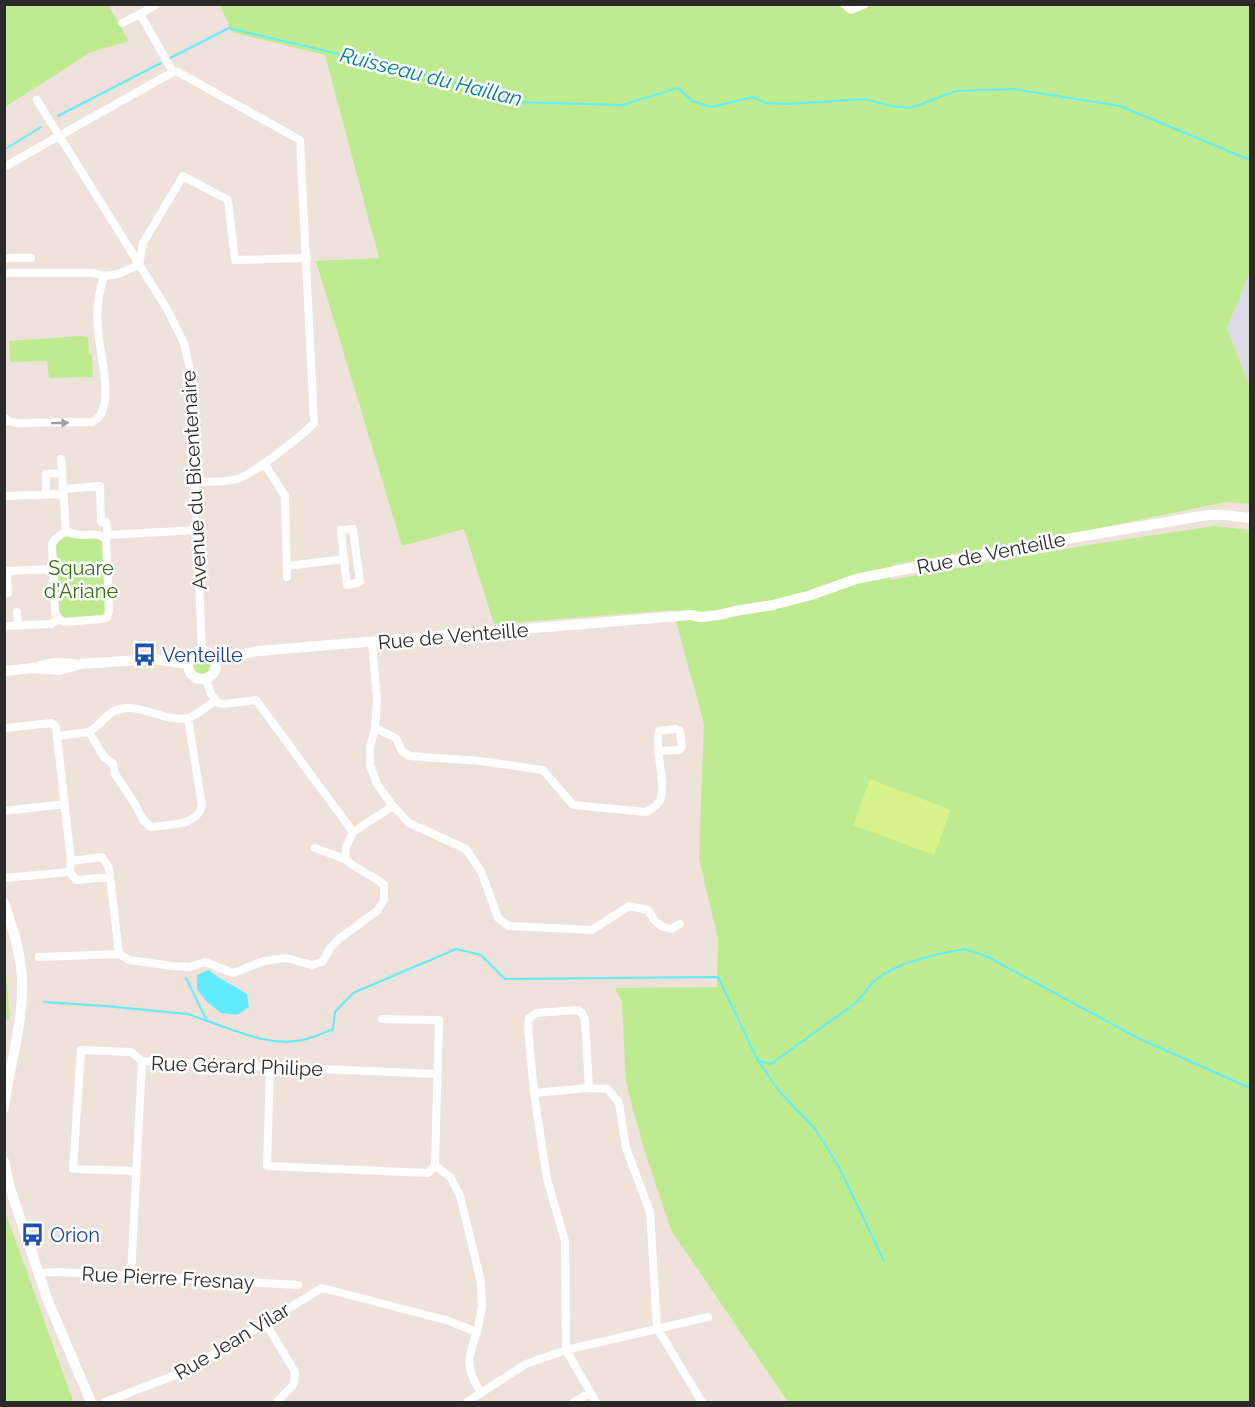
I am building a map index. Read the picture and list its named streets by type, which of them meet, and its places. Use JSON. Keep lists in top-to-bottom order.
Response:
{
  "streets": {
    "street": [
      "Avenue du Bicentenaire",
      "Rue de Venteille",
      "Rue Gérard Philipe",
      "Rue Pierre Fresnay",
      "Rue Jean Vilar"
    ]
  },
  "crossings": [
    ["Avenue du Bicentenaire", "Rue de Venteille"],
    ["Rue Gérard Philipe", "Rue Pierre Fresnay"]
  ],
  "water": ["Ruisseau du Haillan"],
  "parks": ["Square d'Ariane"],
  "places": {
    "bus stop": ["Venteille", "Orion"]
  }
}
